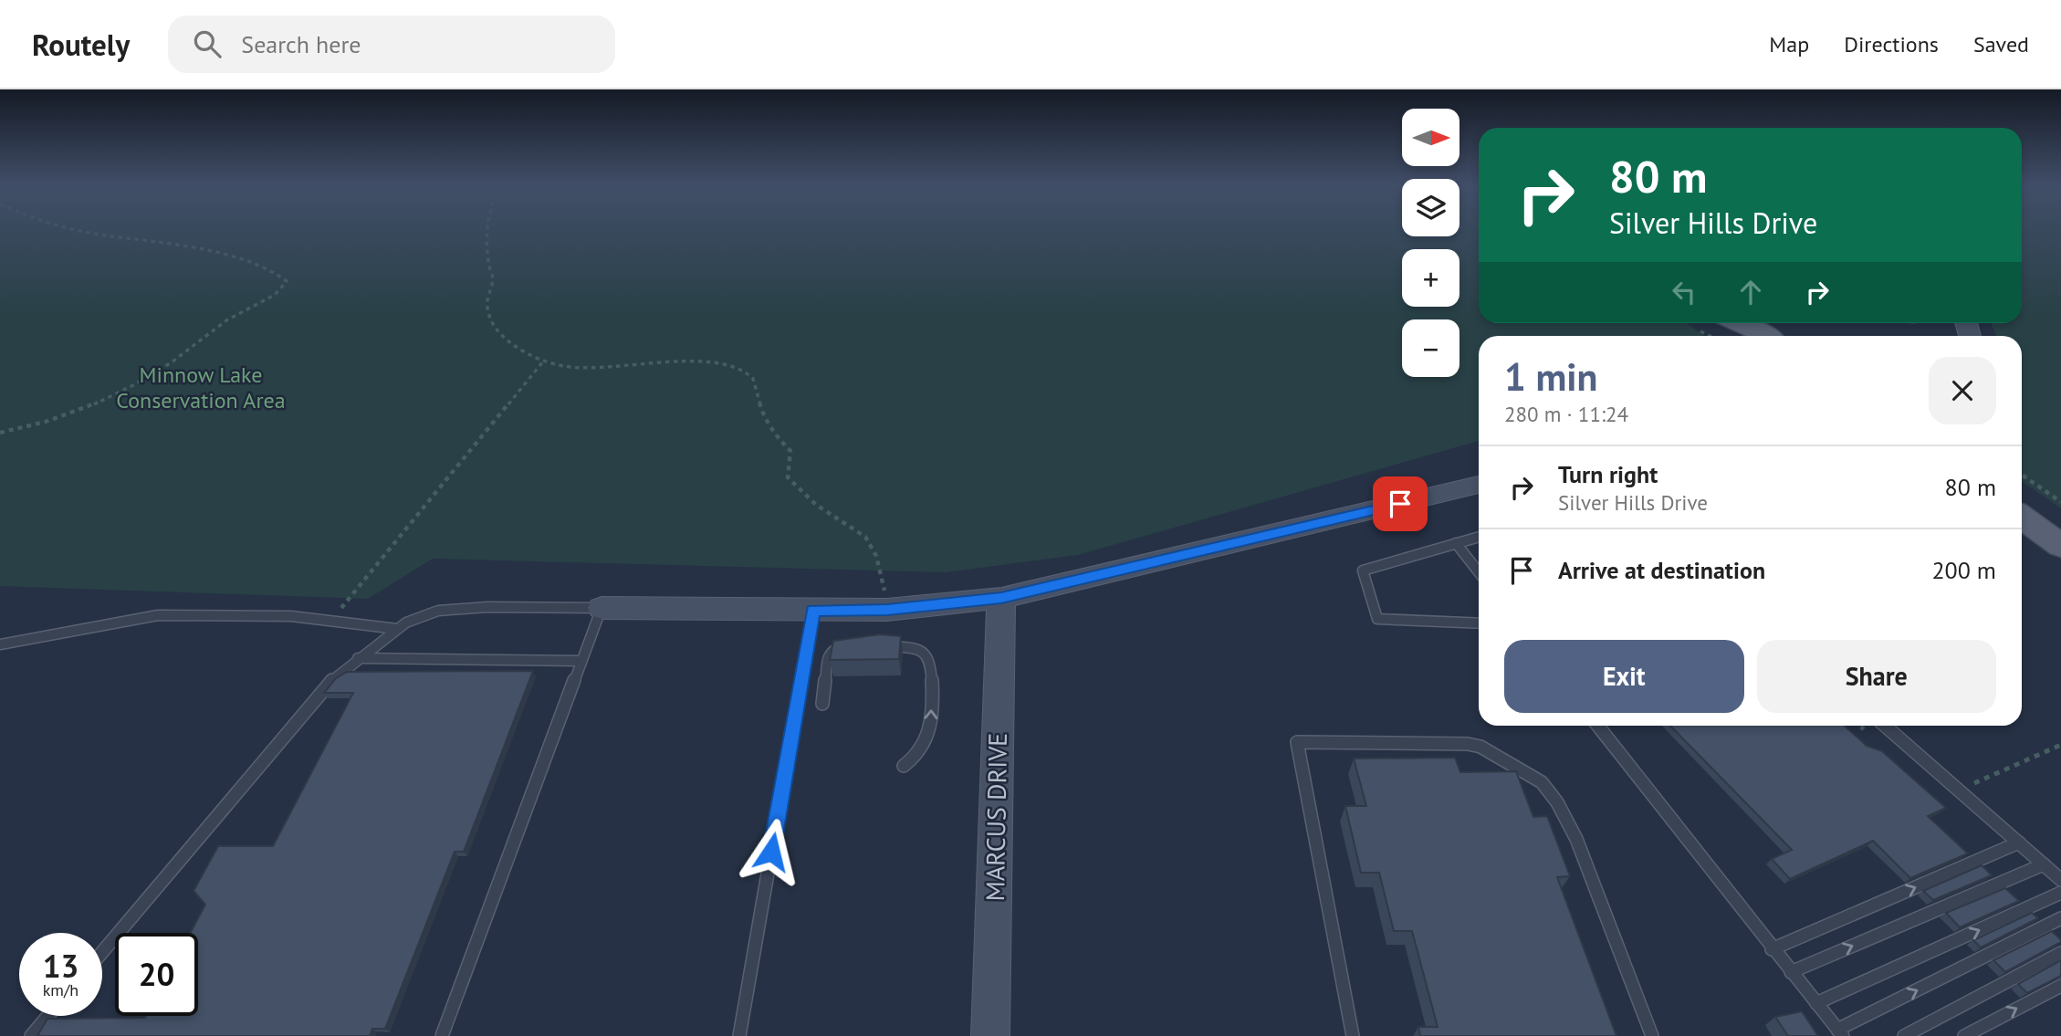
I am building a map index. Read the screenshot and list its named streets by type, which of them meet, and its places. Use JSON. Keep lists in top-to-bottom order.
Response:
{
  "streets": {
    "street": ["MARCUS DRIVE"]
  },
  "parks": ["Minnow Lake Conservation Area"],
  "north": "right",
  "page": {
    "header": "Routely",
    "search": "Search here",
    "nav": ["Map", "Directions", "Saved"],
    "map_buttons": ["+", "−"],
    "turn": ["80 m", "Silver Hills Drive"],
    "heading": ["1 min", "280 m · 11:24"],
    "list": [
      {
        "name": "Turn right",
        "note": "Silver Hills Drive",
        "value": "80 m"
      },
      {
        "name": "Arrive at destination",
        "value": "200 m"
      }
    ],
    "buttons": ["Exit", "Share"],
    "speed": "13 km/h",
    "limit": "20"
  }
}
